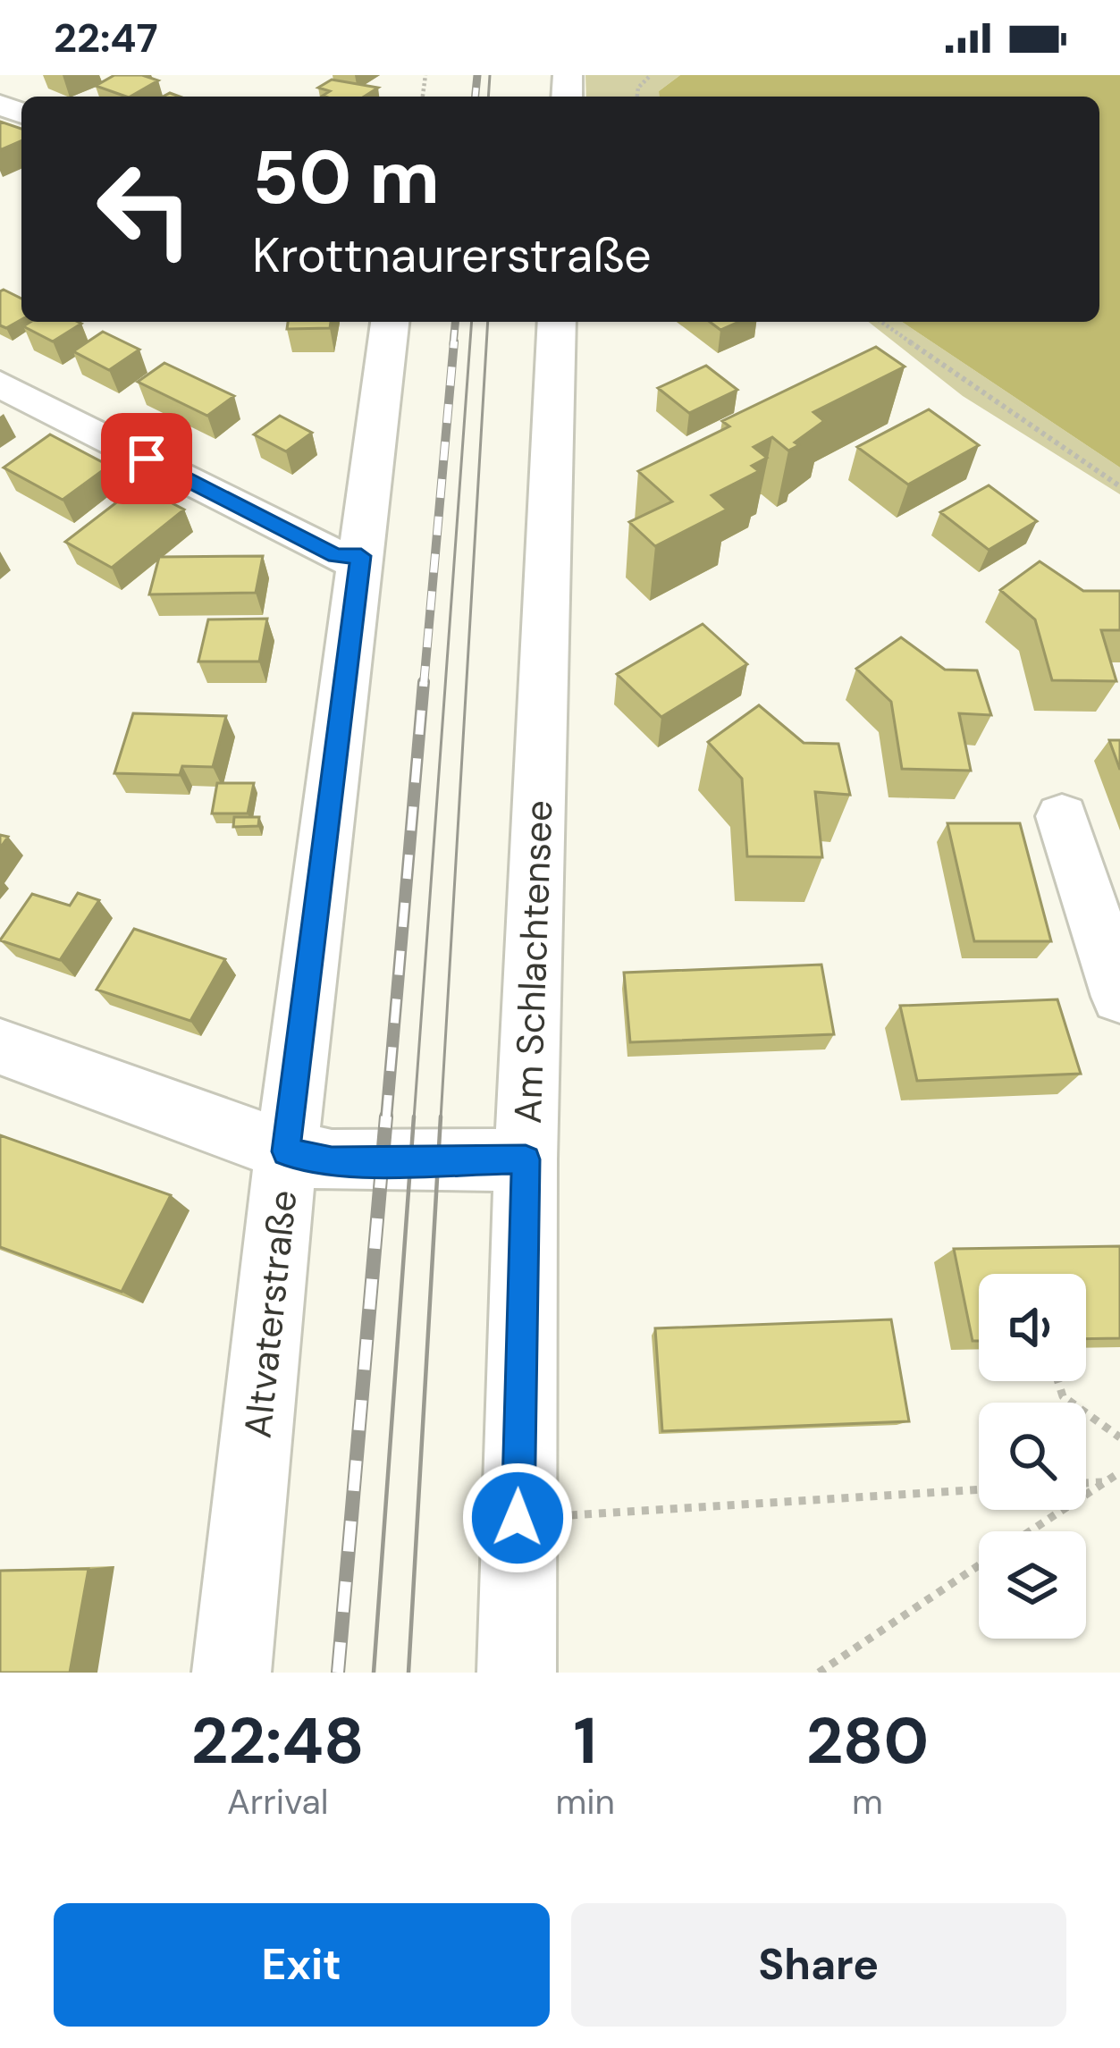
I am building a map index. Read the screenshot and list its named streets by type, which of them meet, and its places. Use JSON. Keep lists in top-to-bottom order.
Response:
{
  "streets": {
    "street": ["Am Schlachtensee", "Altvaterstraße"]
  },
  "page": {
    "status": "22:47",
    "turn": ["50 m", "Krottnaurerstraße"],
    "eta": [
      "22:48",
      "Arrival",
      "1",
      "min",
      "280",
      "m"
    ],
    "buttons": ["Exit", "Share"]
  }
}
